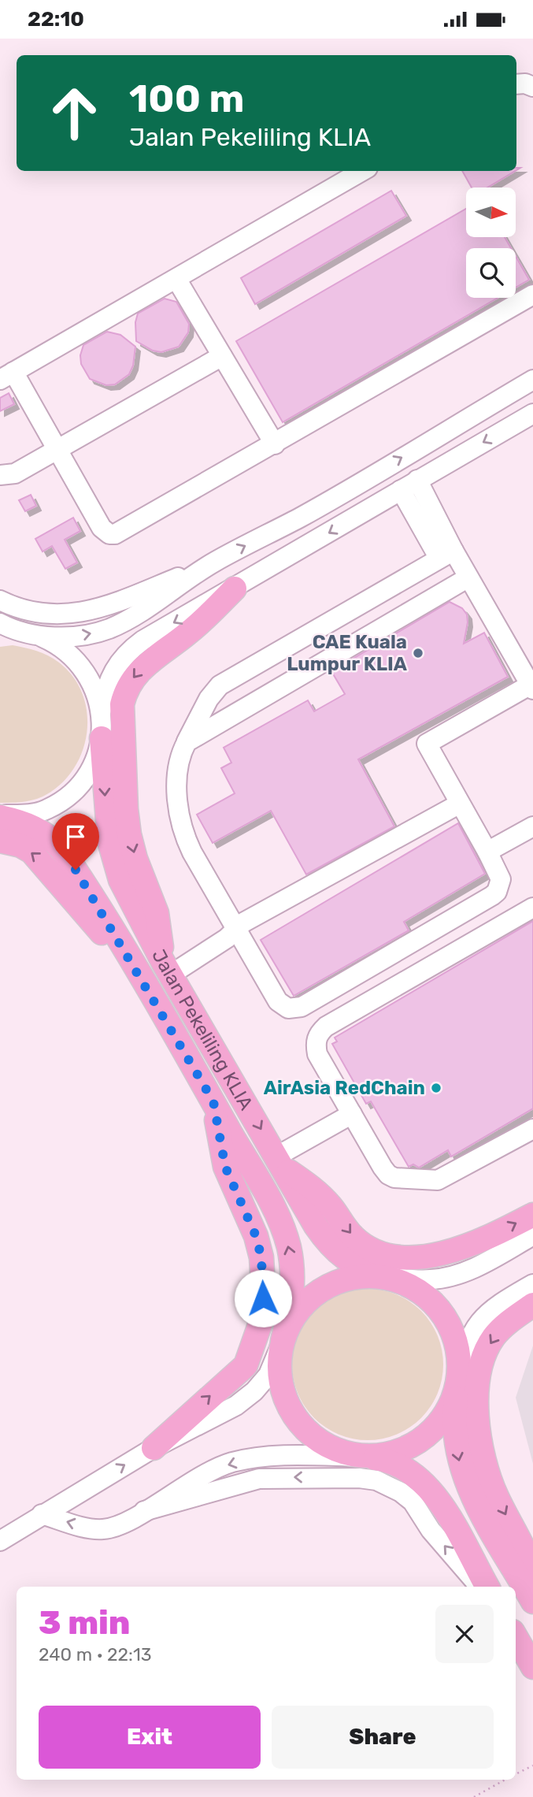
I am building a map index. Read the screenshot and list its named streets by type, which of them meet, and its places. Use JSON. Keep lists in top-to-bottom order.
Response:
{
  "streets": {
    "main road": ["Jalan Pekeliling KLIA"]
  },
  "places": ["CAE Kuala Lumpur KLIA", "AirAsia RedChain"],
  "north": "right",
  "page": {
    "status": "22:10",
    "turn": ["100 m", "Jalan Pekeliling KLIA"],
    "heading": ["3 min", "240 m · 22:13"],
    "buttons": ["Exit", "Share"]
  }
}
